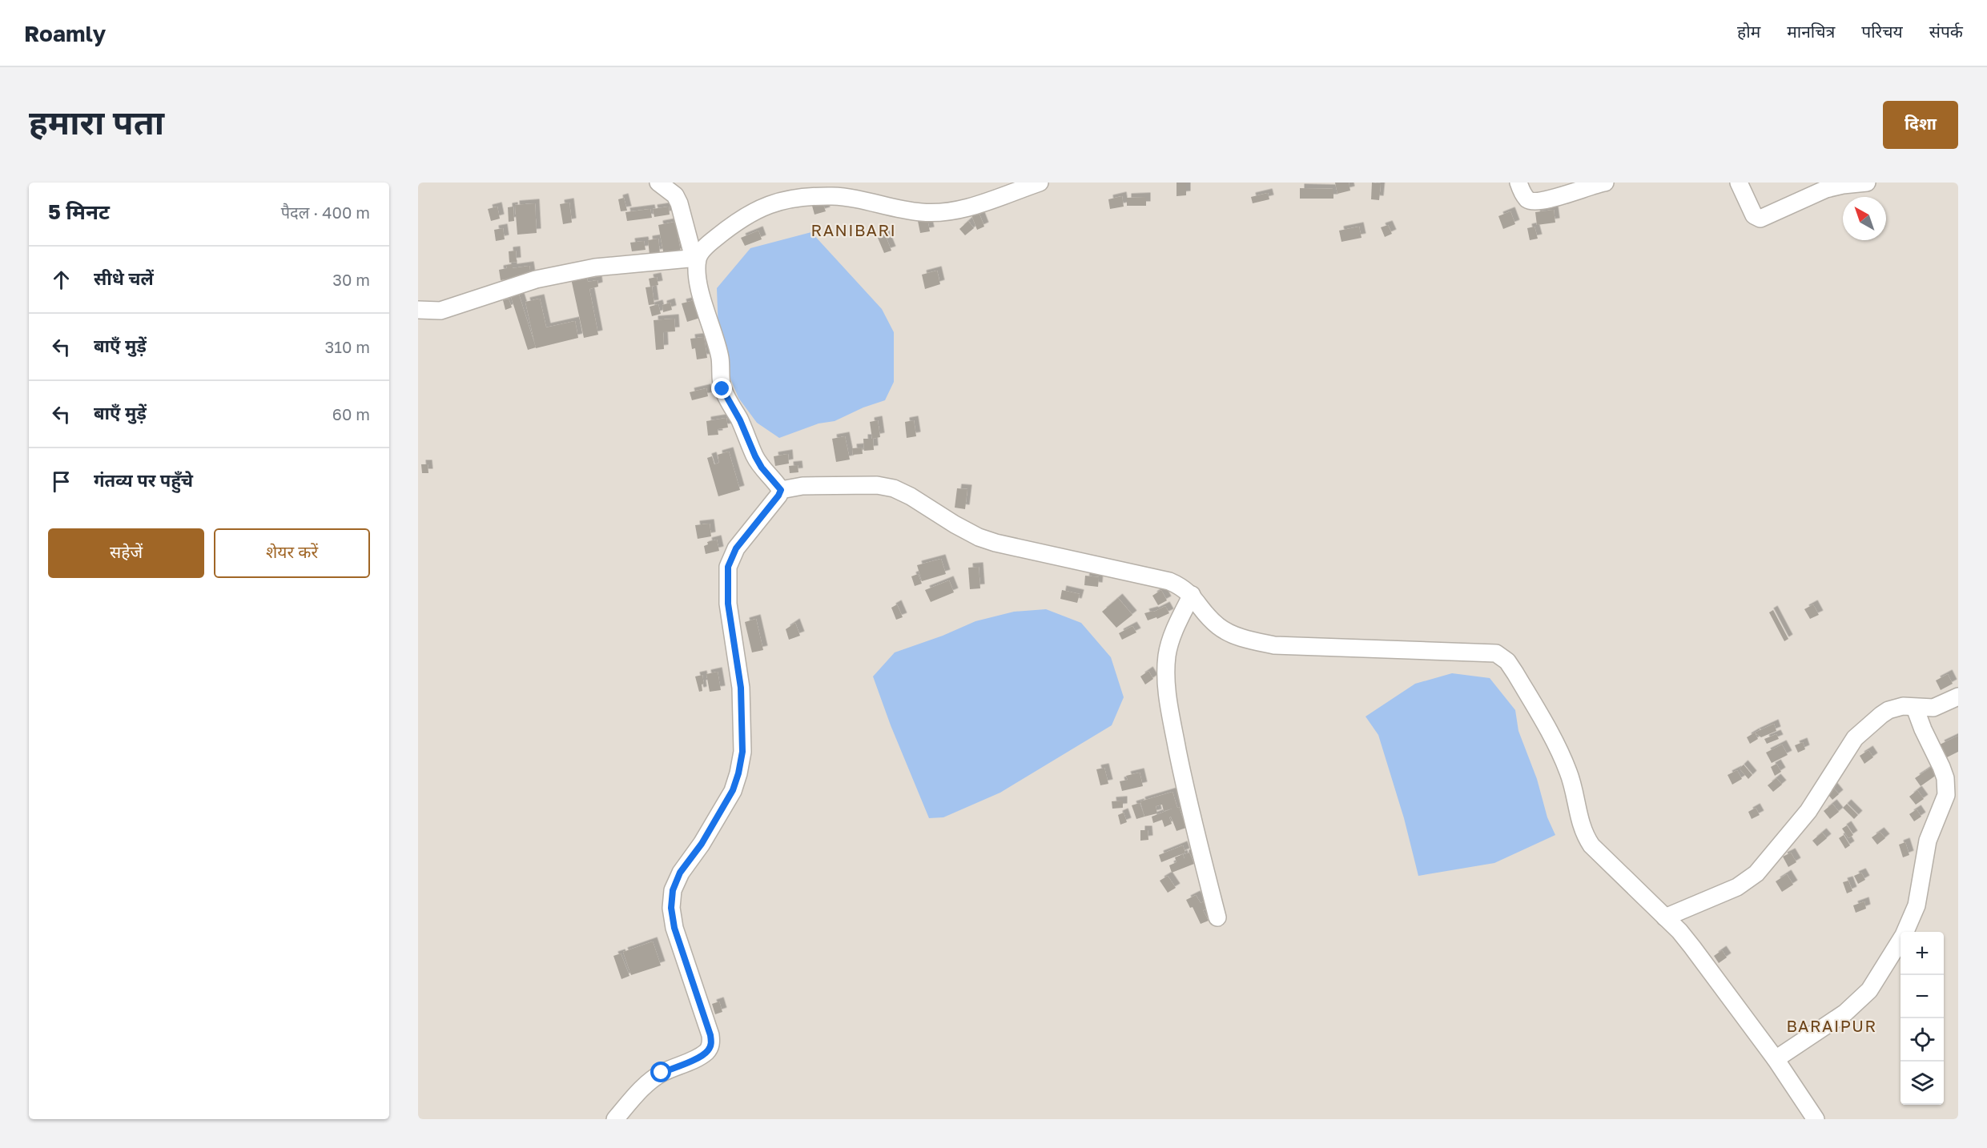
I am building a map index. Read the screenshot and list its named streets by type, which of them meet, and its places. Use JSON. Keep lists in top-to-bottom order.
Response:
{
  "districts": ["RANIBARI", "BARAIPUR"],
  "north": "top left",
  "page": {
    "header": "Roamly",
    "nav": [
      "होम",
      "मानचित्र",
      "परिचय",
      "संपर्क"
    ],
    "buttons": [
      "दिशा",
      ["सहेजें", "शेयर करें"]
    ],
    "title": "हमारा पता",
    "heading": ["5 मिनट", "पैदल · 400 m"],
    "list": [
      ["सीधे चलें", "30 m"],
      ["बाएँ मुड़ें", "310 m"],
      ["बाएँ मुड़ें", "60 m"],
      "गंतव्य पर पहुँचे"
    ],
    "map_buttons": ["+", "−"]
  }
}
